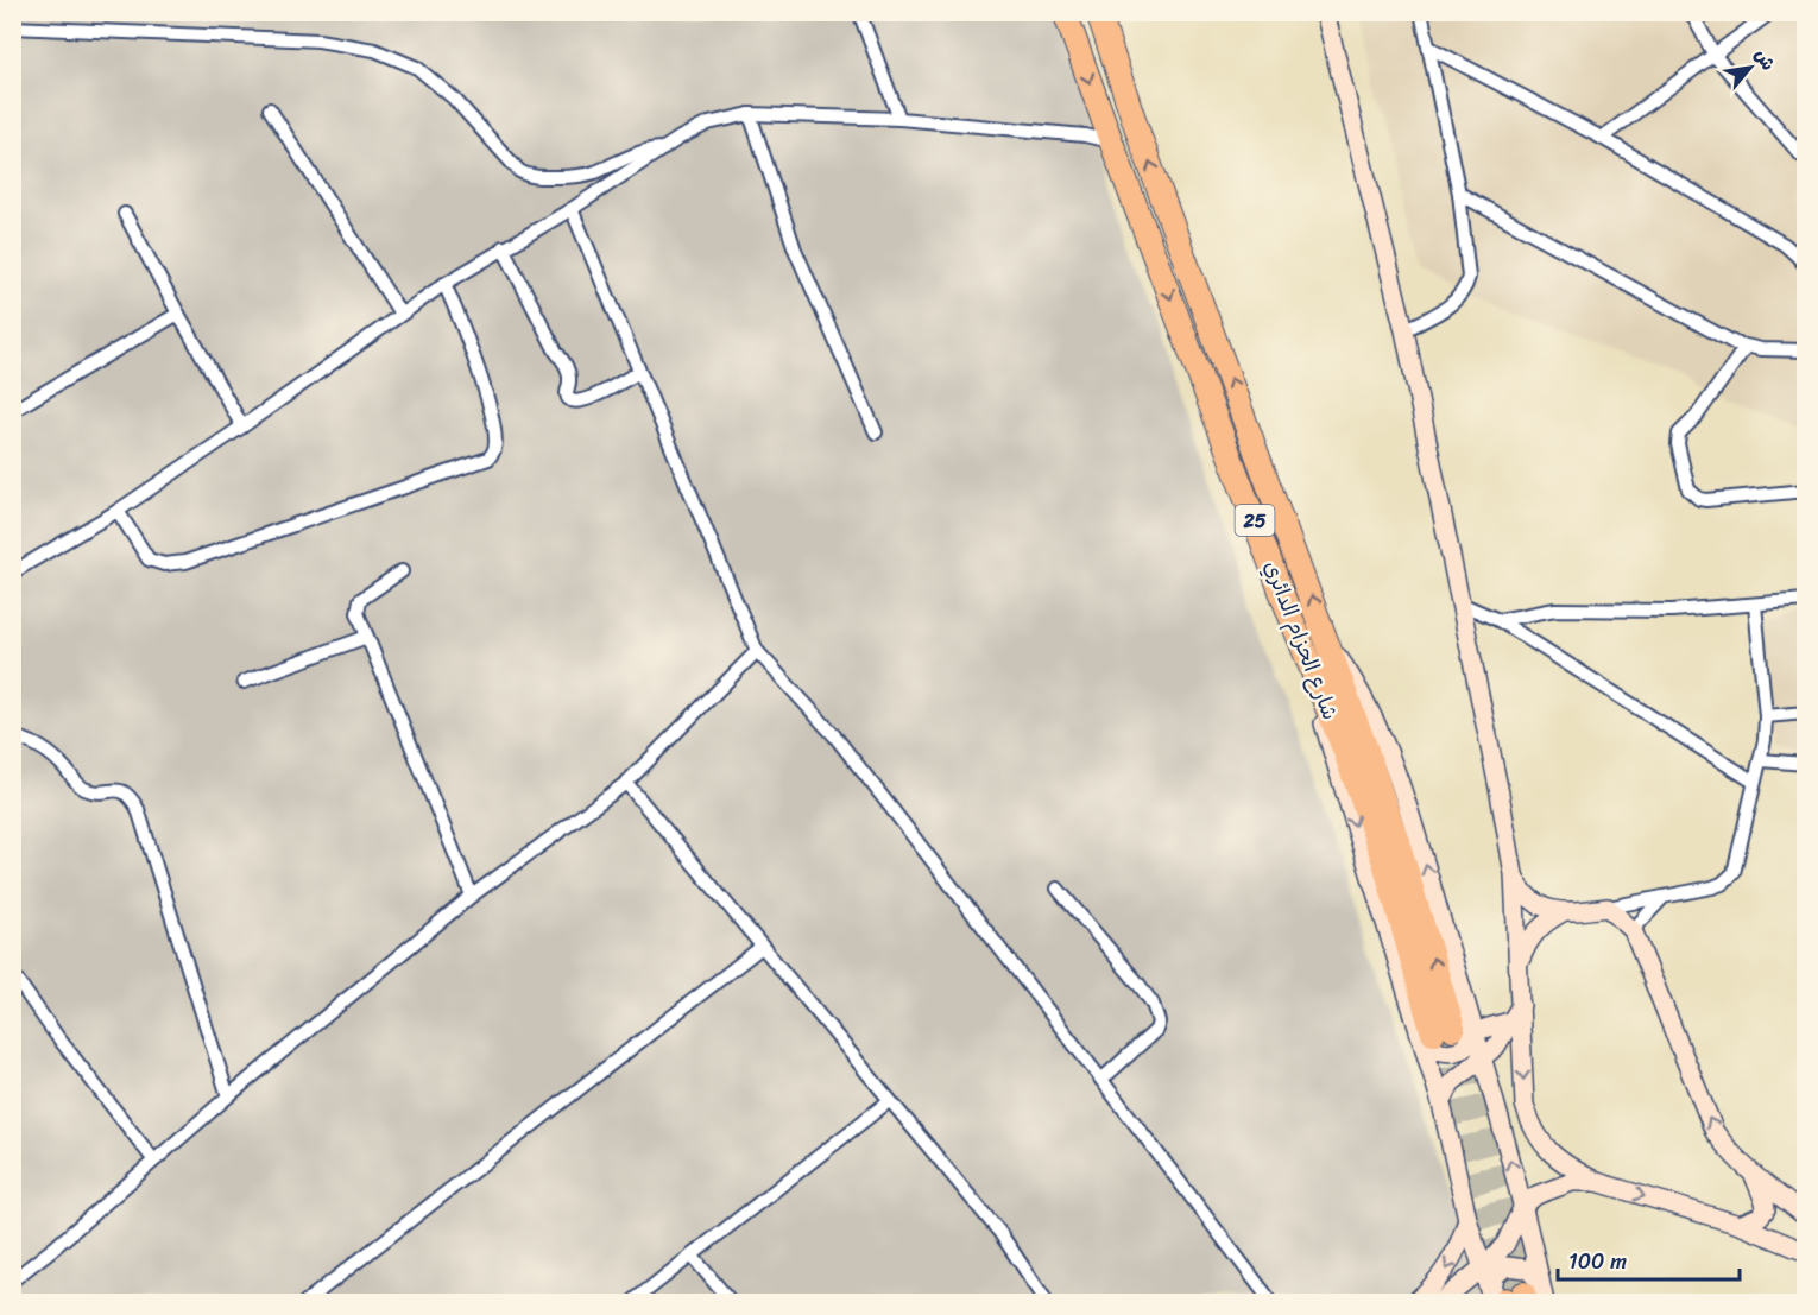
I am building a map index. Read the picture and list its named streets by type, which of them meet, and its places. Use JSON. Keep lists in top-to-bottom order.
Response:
{
  "streets": {
    "highway": ["25", "شارع الحزام الدائري"]
  },
  "scale_bar": "100 m",
  "north": "top right"
}
